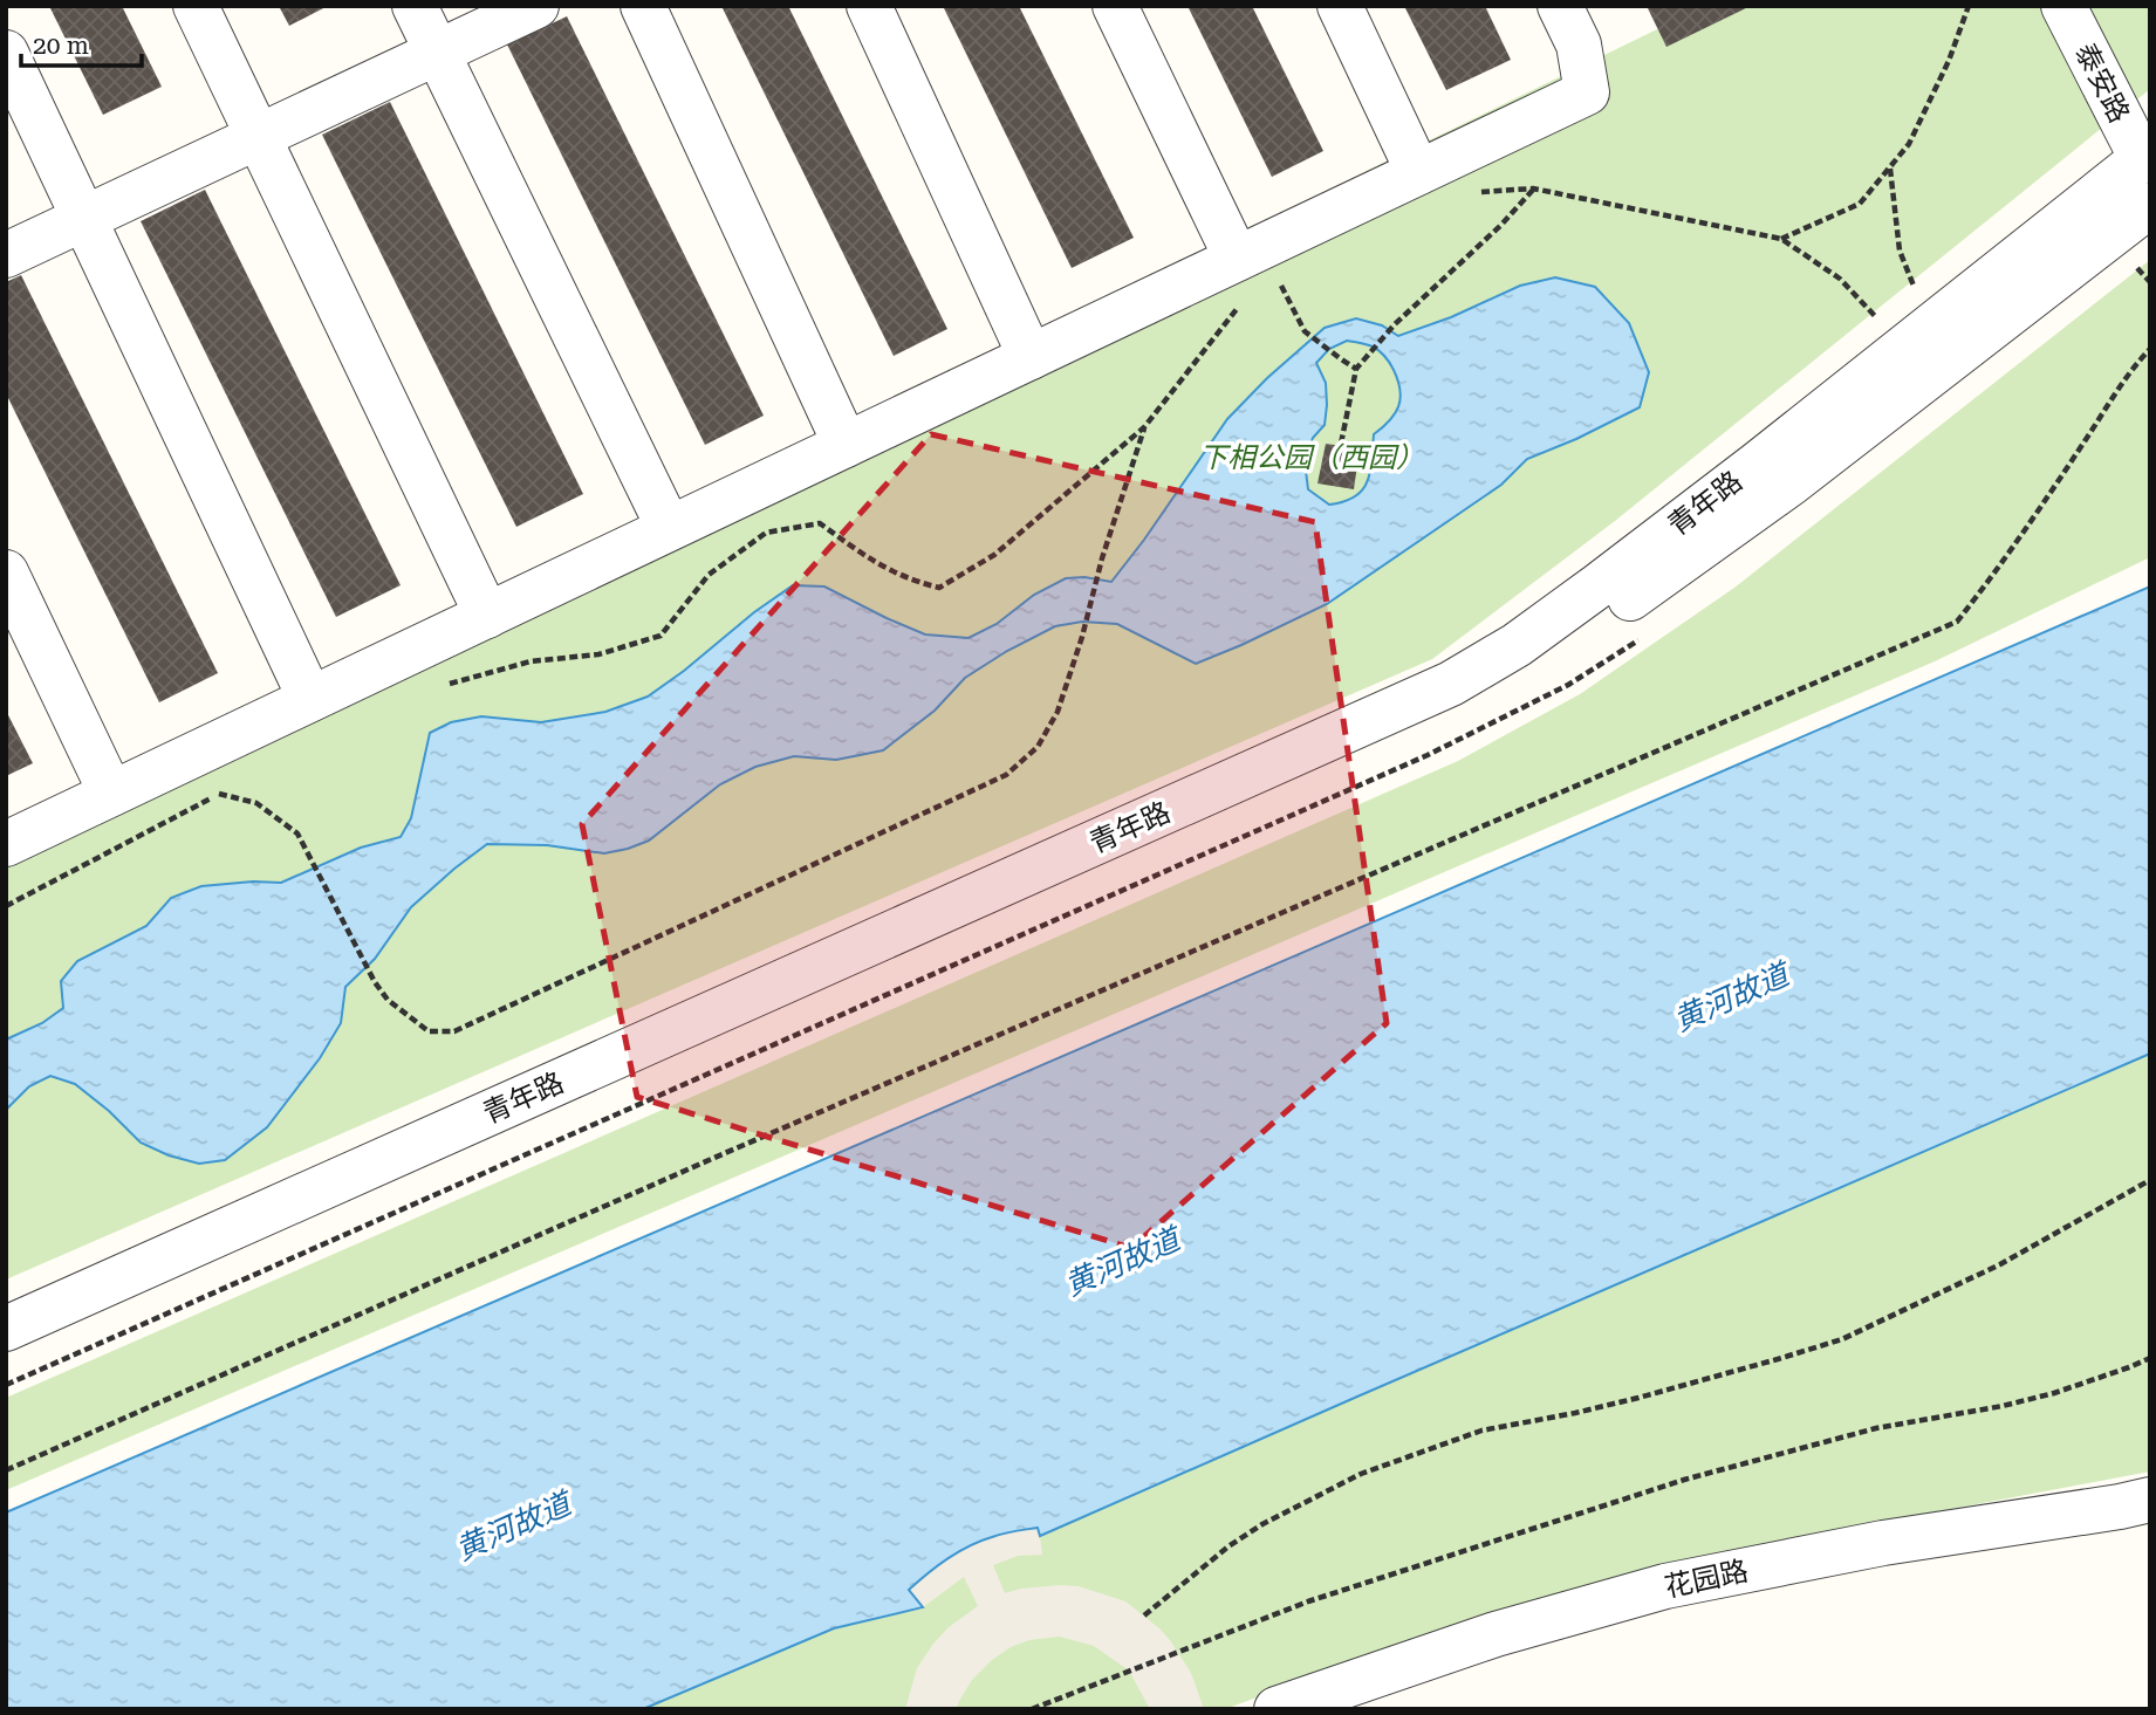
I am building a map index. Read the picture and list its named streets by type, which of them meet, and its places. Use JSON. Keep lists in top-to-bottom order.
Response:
{
  "streets": {
    "street": ["泰安路", "青年路", "花园路"]
  },
  "crossings": [
    ["泰安路", "青年路"]
  ],
  "water": ["黄河故道"],
  "parks": ["下相公园（西园）"],
  "scale_bar": "20 m"
}
